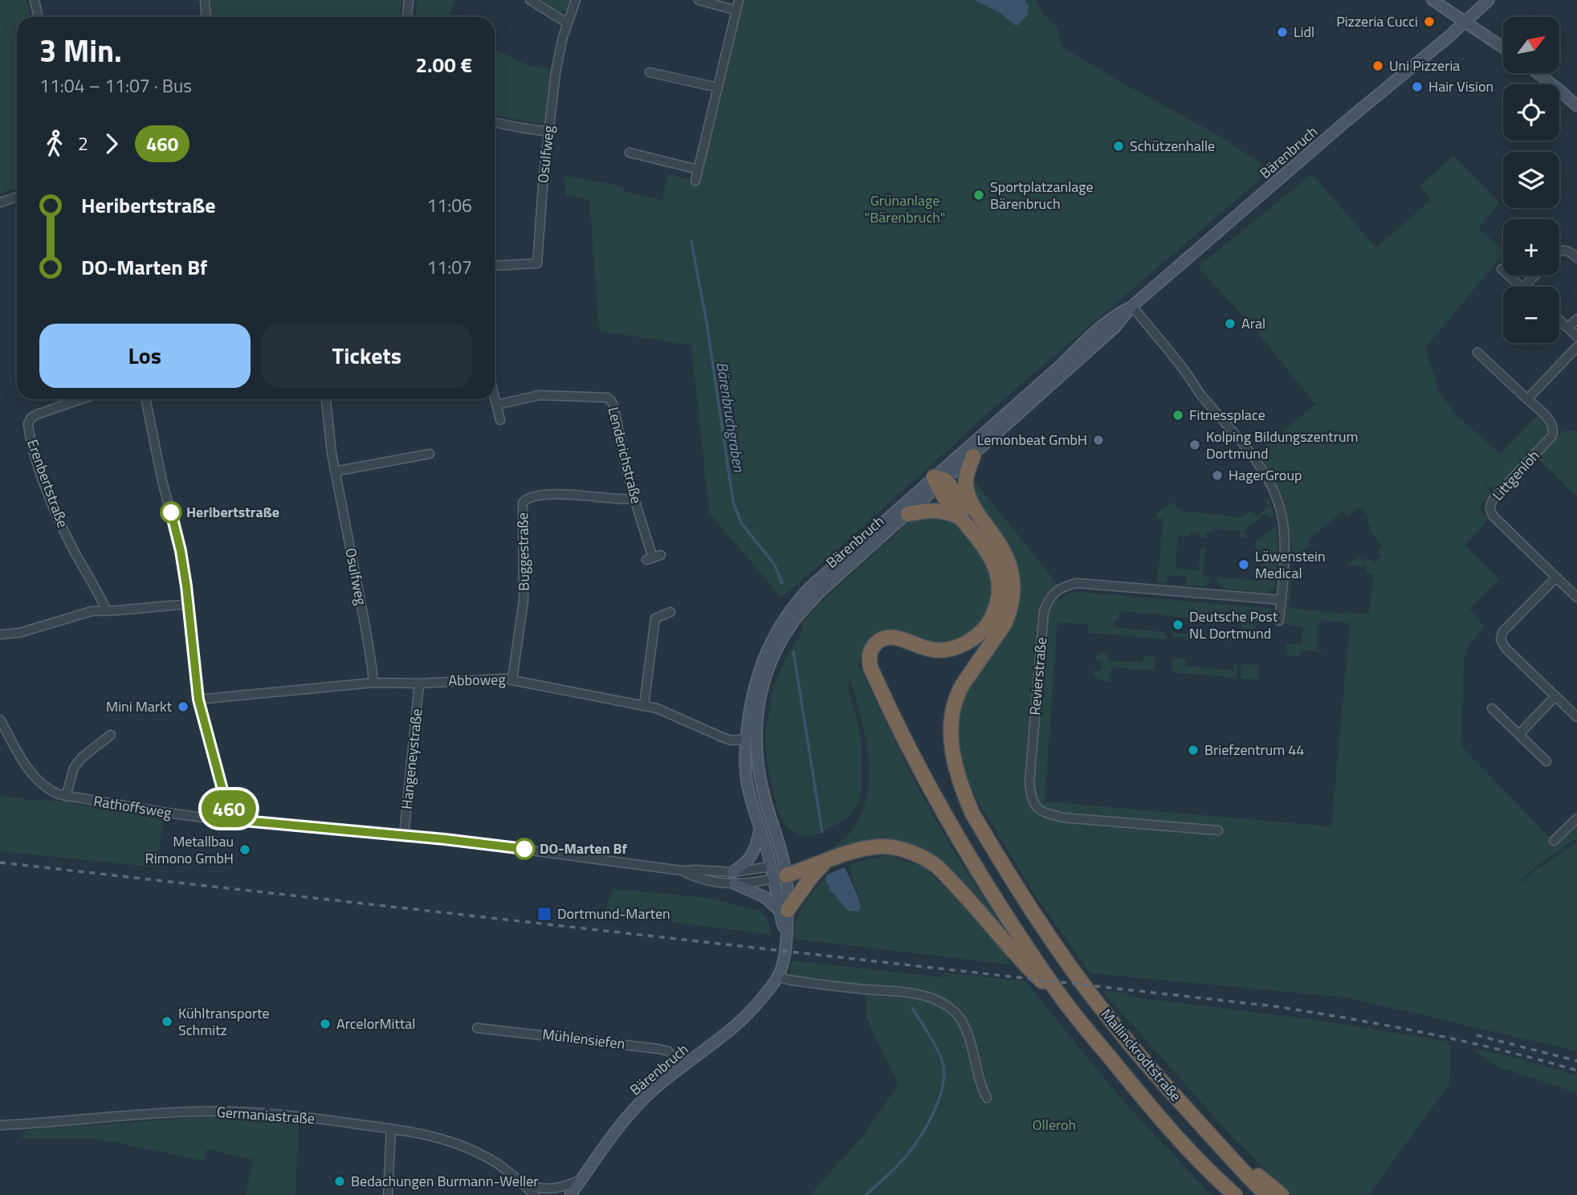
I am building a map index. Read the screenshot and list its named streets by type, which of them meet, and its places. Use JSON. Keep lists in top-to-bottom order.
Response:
{
  "streets": {
    "highway": ["Mallinckrodtstraße"],
    "main road": ["Bärenbruch"],
    "street": [
      "Osulfweg",
      "Lenderichstraße",
      "Littgenloh",
      "Erenbertstraße",
      "Buggestraße",
      "Revierstraße",
      "Abboweg",
      "Hangeneystraße",
      "Rathoffsweg",
      "Mühlensiefen",
      "Germaniastraße"
    ]
  },
  "crossings": [
    ["Bärenbruch", "Abboweg"],
    ["Bärenbruch", "Mühlensiefen"],
    ["Bärenbruch", "Germaniastraße"],
    ["Osulfweg", "Abboweg"],
    ["Lenderichstraße", "Buggestraße"],
    ["Buggestraße", "Abboweg"],
    ["Abboweg", "Hangeneystraße"]
  ],
  "water": ["Bärenbruchgraben"],
  "parks": ["Grünanlage \"Bärenbruch\"", "Olleroh"],
  "places": {
    "other": [
      "Pizzeria Cucci",
      "Lidl",
      "Uni Pizzeria",
      "Hair Vision",
      "Schützenhalle",
      "Sportplatzanlage Bärenbruch",
      "Aral",
      "Fitnessplace",
      "Lemonbeat GmbH",
      "Kolping Bildungszentrum Dortmund",
      "HagerGroup",
      "Heribertstraße",
      "Löwenstein Medical",
      "Deutsche Post NL Dortmund",
      "Mini Markt",
      "Briefzentrum 44",
      "DO-Marten Bf",
      "Metallbau Rimono GmbH",
      "Kühltransporte Schmitz",
      "ArcelorMittal",
      "Bedachungen Burmann-Weller"
    ],
    "transit": ["Dortmund-Marten"]
  },
  "lines": ["bus line 460"],
  "north": "top right",
  "page": {
    "on_map": "460",
    "map_buttons": ["+", "−"],
    "heading": ["3 Min.", "11:04 – 11:07 · Bus", "2.00 €"],
    "legs": ["2", "460"],
    "list": [
      {
        "name": "Heribertstraße",
        "value": "11:06"
      },
      {
        "name": "DO-Marten Bf",
        "value": "11:07"
      }
    ],
    "buttons": ["Los", "Tickets"]
  }
}
